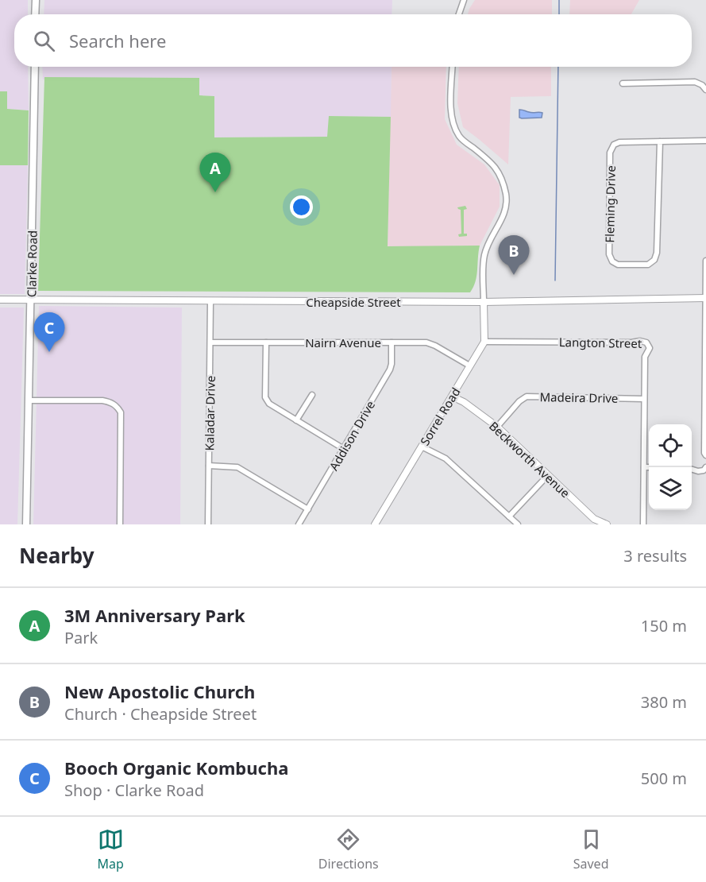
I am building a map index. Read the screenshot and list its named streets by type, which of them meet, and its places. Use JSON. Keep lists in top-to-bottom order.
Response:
{
  "streets": {
    "main road": ["Clarke Road"],
    "street": [
      "Fleming Drive",
      "Cheapside Street",
      "Nairn Avenue",
      "Langton Street",
      "Madeira Drive",
      "Kaladar Drive",
      "Sorrel Road",
      "Addison Drive",
      "Beckworth Avenue"
    ]
  },
  "crossings": [
    ["Clarke Road", "Cheapside Street"],
    ["Cheapside Street", "Kaladar Drive"],
    ["Nairn Avenue", "Kaladar Drive"],
    ["Nairn Avenue", "Sorrel Road"],
    ["Nairn Avenue", "Addison Drive"],
    ["Langton Street", "Madeira Drive"],
    ["Langton Street", "Sorrel Road"],
    ["Madeira Drive", "Beckworth Avenue"],
    ["Sorrel Road", "Beckworth Avenue"]
  ],
  "page": {
    "search": "Search here",
    "pins": ["A", "B", "C"],
    "heading": ["Nearby", "3 results"],
    "list": [
      {
        "mark": "A",
        "name": "3M Anniversary Park",
        "note": "Park",
        "value": "150 m"
      },
      {
        "mark": "B",
        "name": "New Apostolic Church",
        "note": "Church · Cheapside Street",
        "value": "380 m"
      },
      {
        "mark": "C",
        "name": "Booch Organic Kombucha",
        "note": "Shop · Clarke Road",
        "value": "500 m"
      }
    ],
    "nav": ["Map", "Directions", "Saved"]
  }
}
